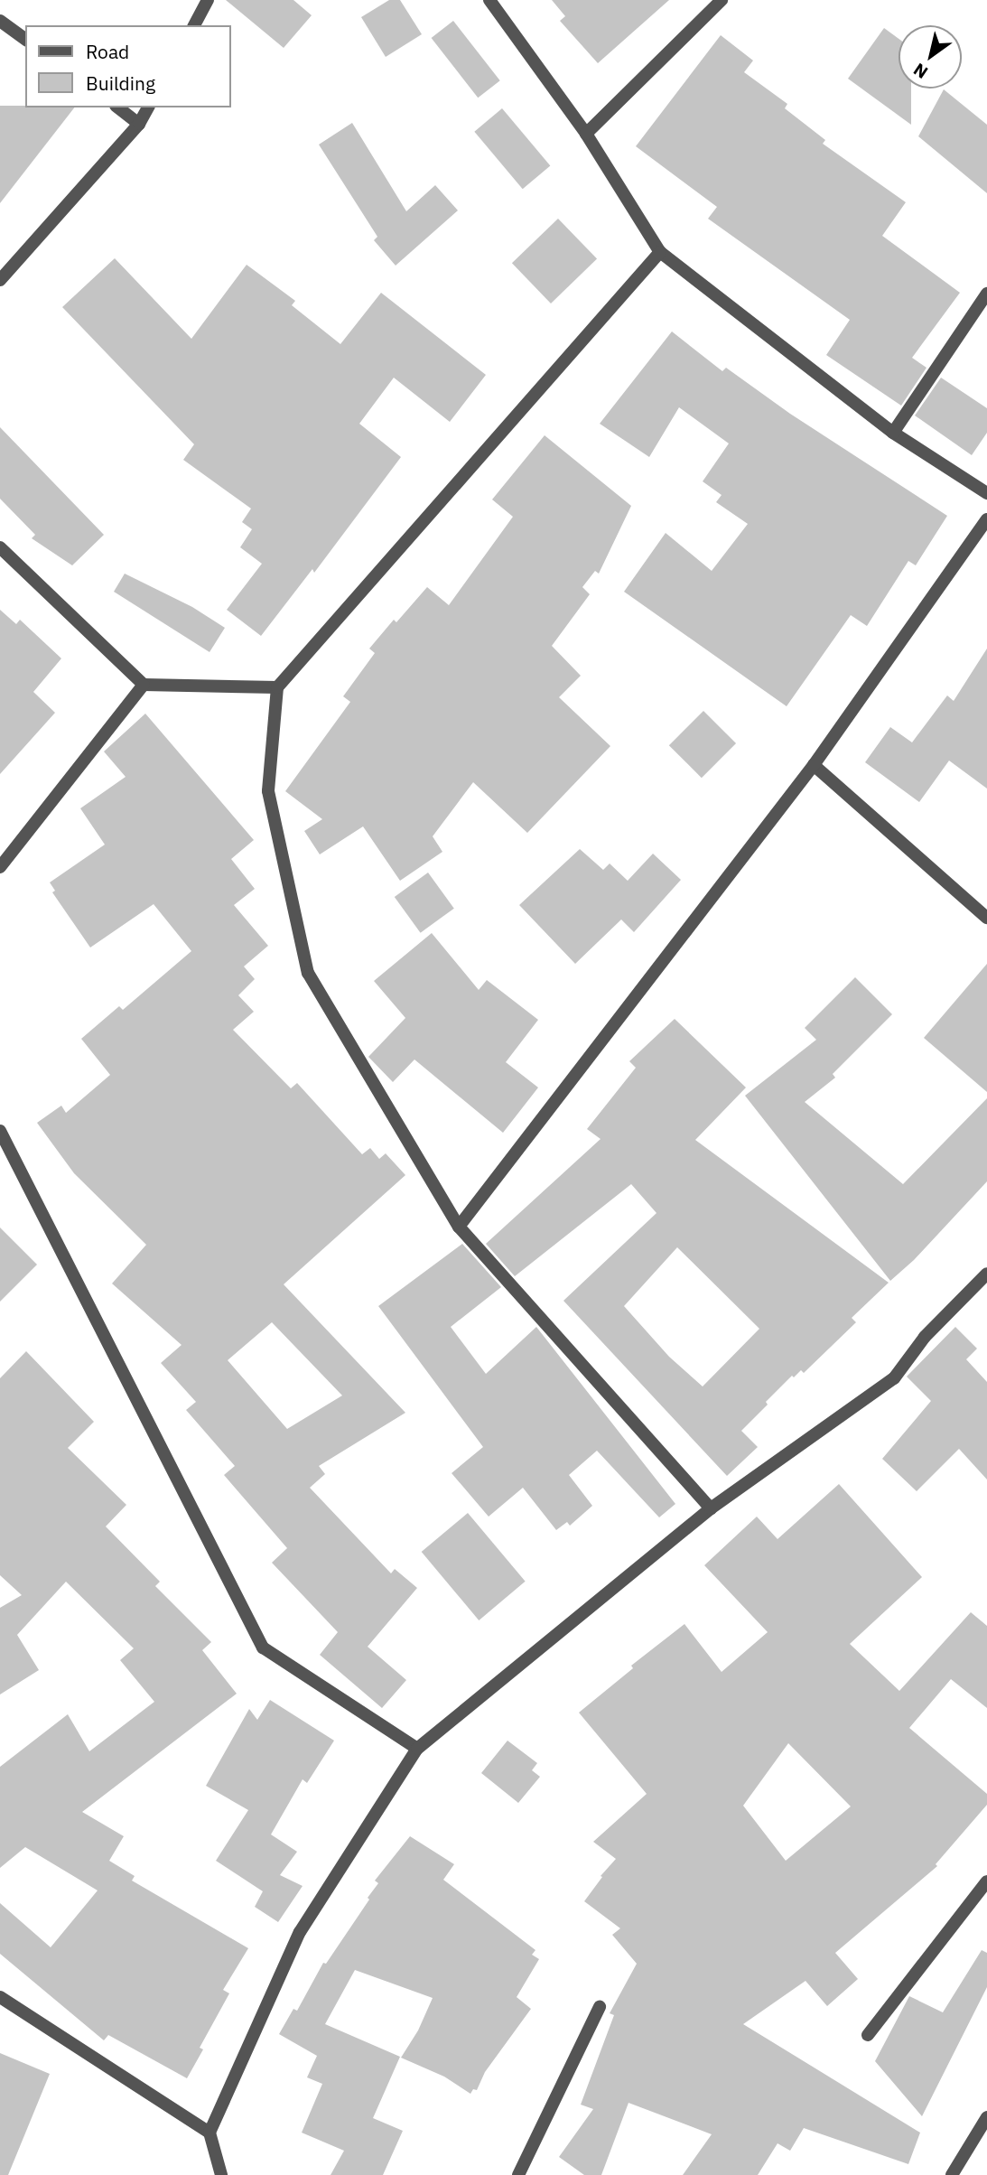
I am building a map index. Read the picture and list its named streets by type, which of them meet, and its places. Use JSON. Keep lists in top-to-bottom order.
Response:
{
  "legend": ["Road", "Building"],
  "north": "bottom left"
}
